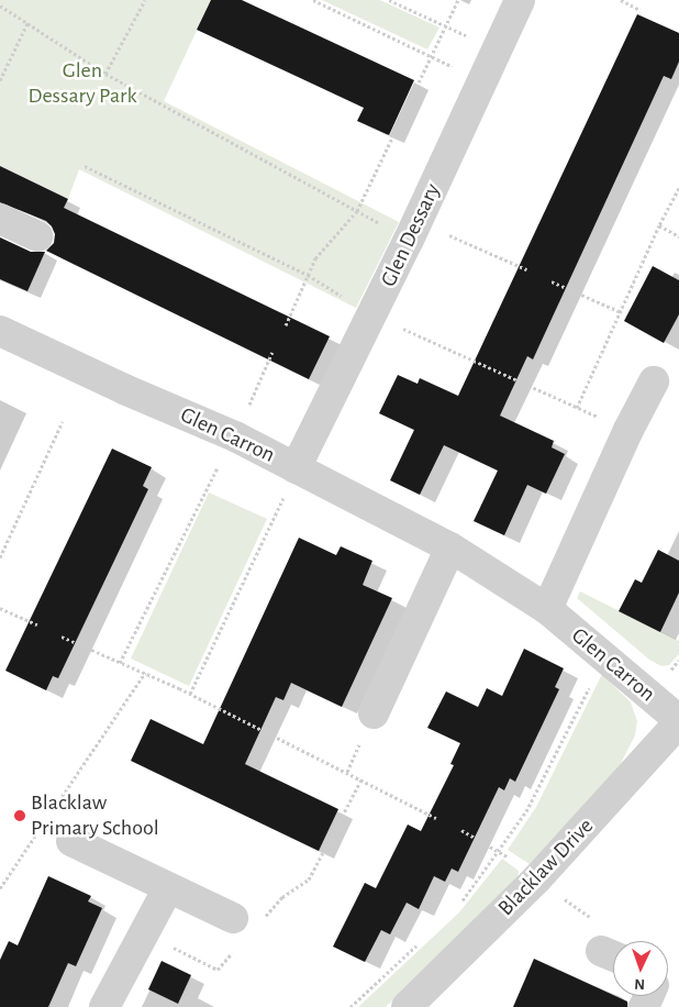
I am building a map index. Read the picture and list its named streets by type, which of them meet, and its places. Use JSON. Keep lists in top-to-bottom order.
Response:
{
  "streets": {
    "street": ["Glen Dessary", "Glen Carron", "Blacklaw Drive"]
  },
  "crossings": [
    ["Glen Dessary", "Glen Carron"],
    ["Glen Carron", "Blacklaw Drive"]
  ],
  "parks": ["Glen Dessary Park"],
  "places": ["Blacklaw Primary School"],
  "north": "bottom"
}
